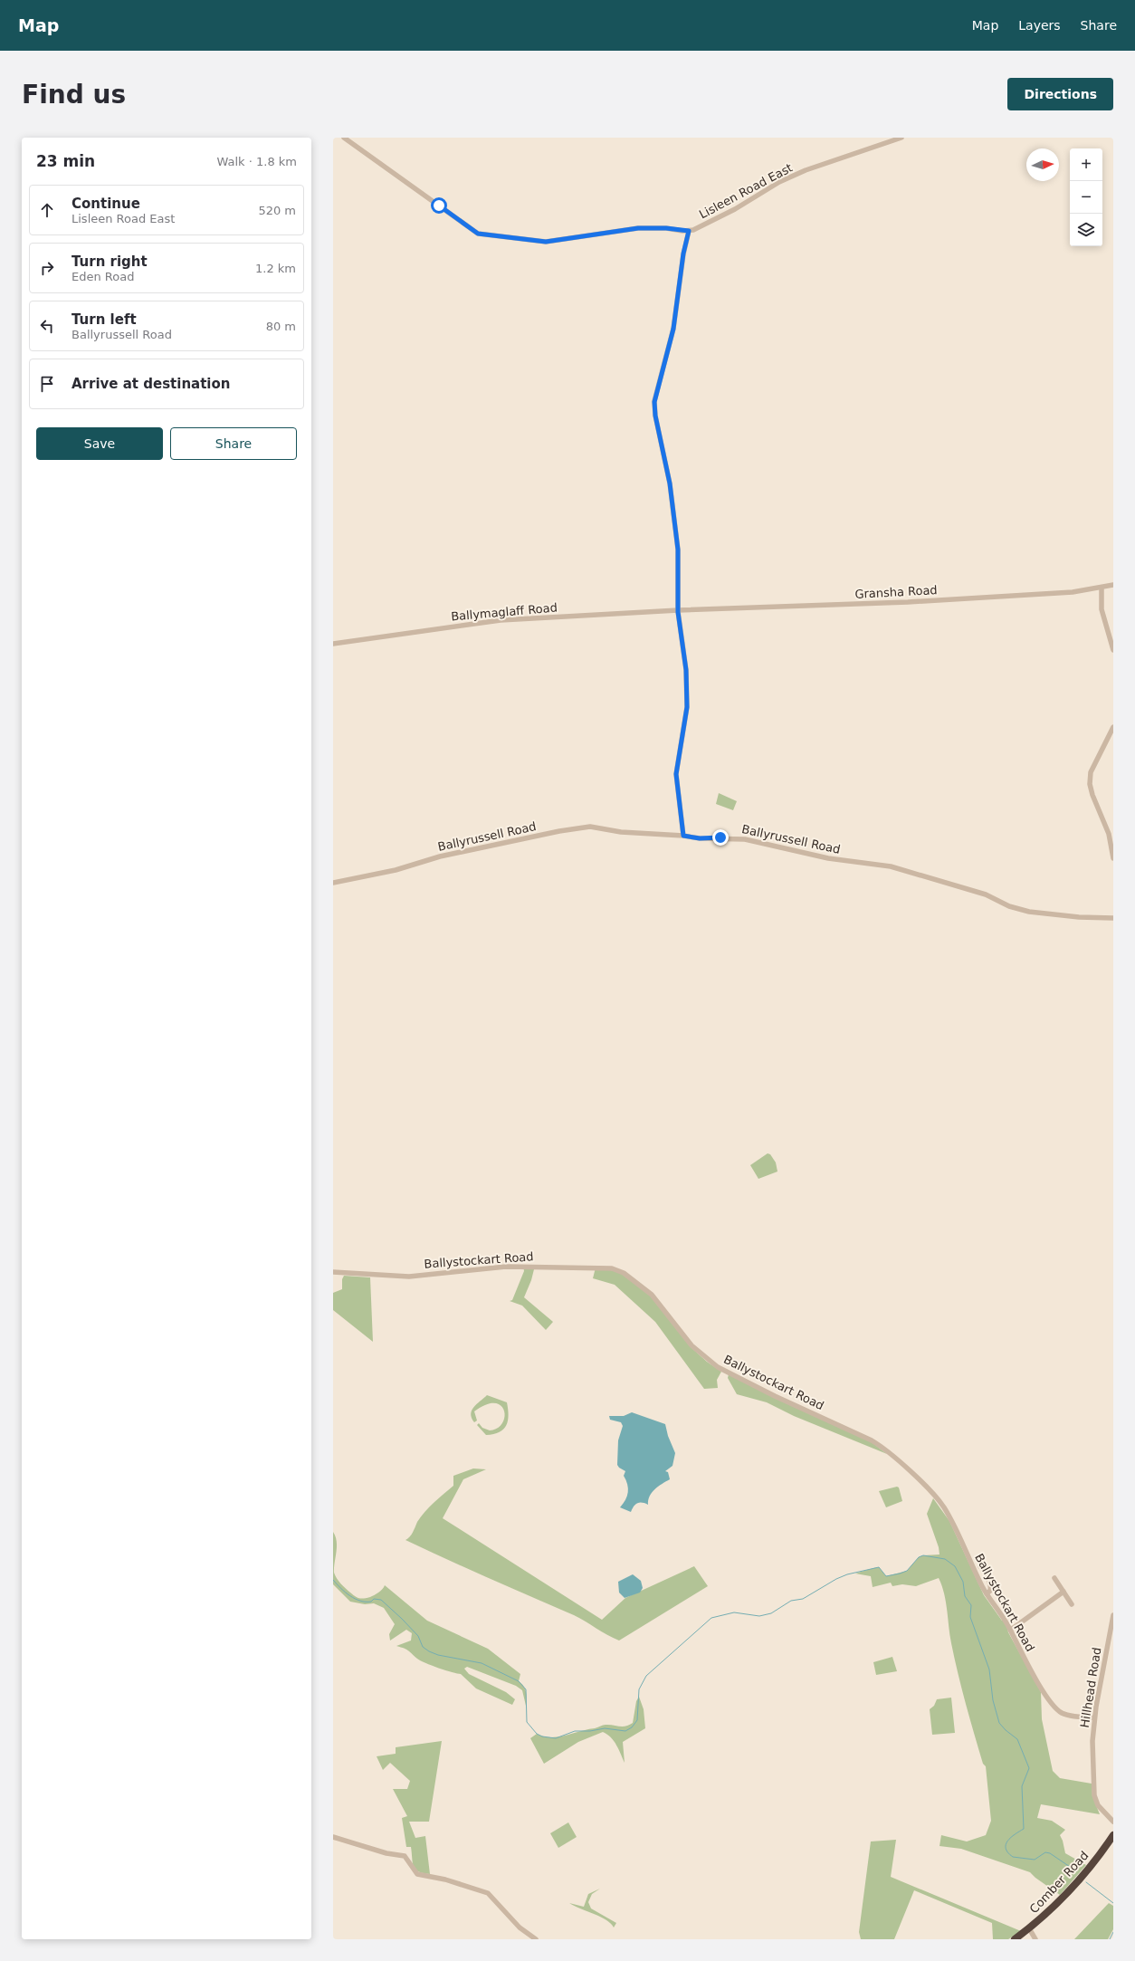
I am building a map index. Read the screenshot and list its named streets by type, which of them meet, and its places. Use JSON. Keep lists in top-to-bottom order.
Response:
{
  "streets": {
    "highway": ["Comber Road"],
    "street": [
      "Lisleen Road East",
      "Gransha Road",
      "Ballymaglaff Road",
      "Ballyrussell Road",
      "Ballystockart Road",
      "Hillhead Road"
    ]
  },
  "crossings": [
    ["Gransha Road", "Ballymaglaff Road"],
    ["Ballystockart Road", "Hillhead Road"]
  ],
  "north": "right",
  "page": {
    "header": "Map",
    "nav": ["Map", "Layers", "Share"],
    "buttons": [
      "Directions",
      ["Save", "Share"]
    ],
    "title": "Find us",
    "heading": ["23 min", "Walk · 1.8 km"],
    "map_buttons": ["+", "−"],
    "list": [
      ["Continue", "Lisleen Road East", "520 m"],
      ["Turn right", "Eden Road", "1.2 km"],
      ["Turn left", "Ballyrussell Road", "80 m"],
      "Arrive at destination"
    ]
  }
}
